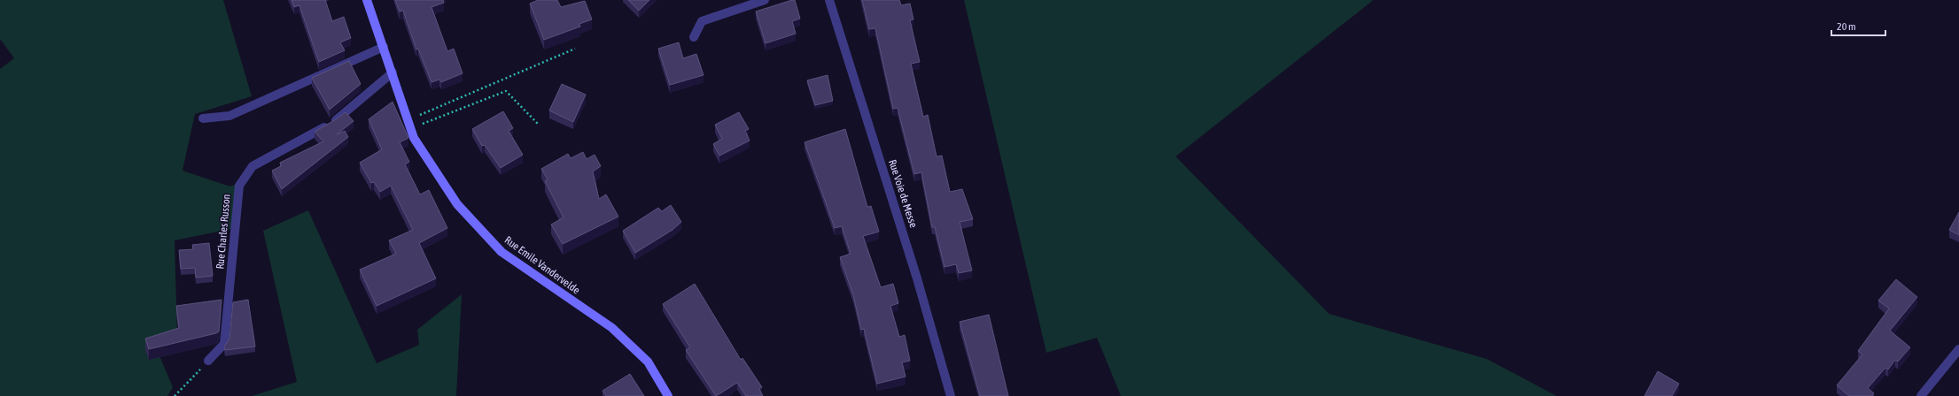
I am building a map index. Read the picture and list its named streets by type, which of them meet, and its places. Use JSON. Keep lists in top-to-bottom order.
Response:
{
  "streets": {
    "street": ["Rue Voie de Messe", "Rue Charles Russon", "Rue Emile Vandervelde"]
  },
  "crossings": [
    ["Rue Charles Russon", "Rue Emile Vandervelde"]
  ],
  "scale_bar": "20 m"
}
